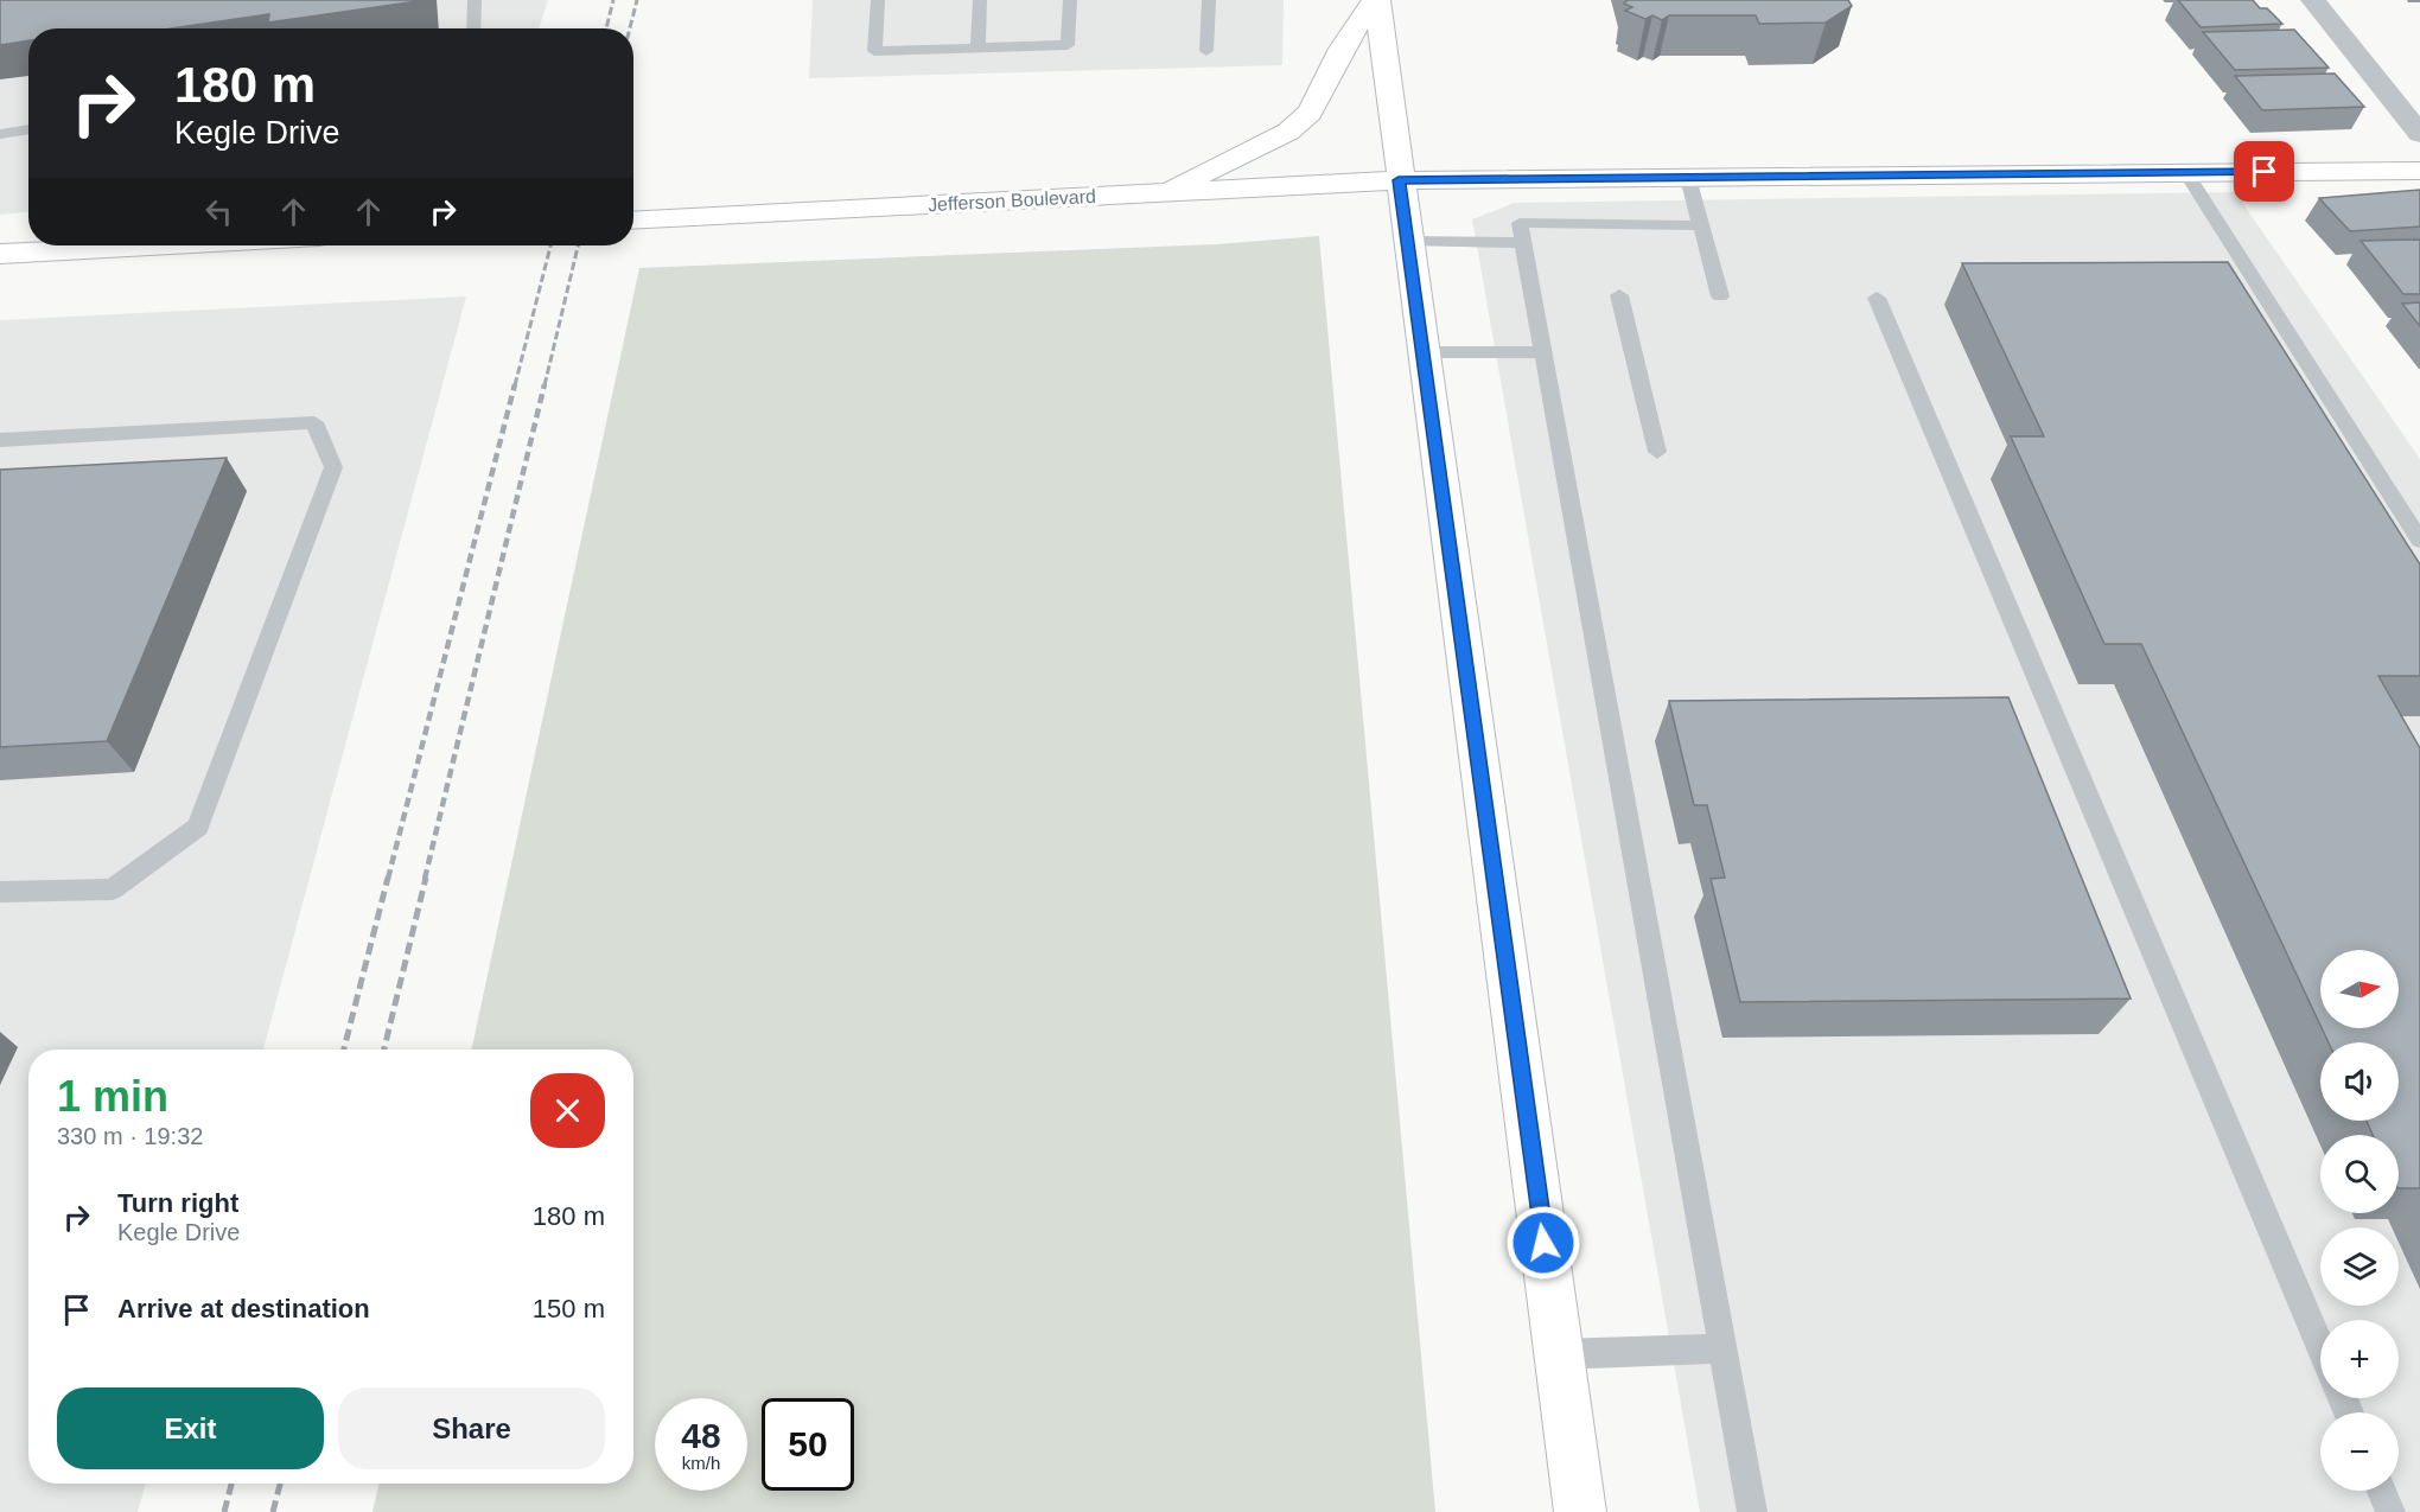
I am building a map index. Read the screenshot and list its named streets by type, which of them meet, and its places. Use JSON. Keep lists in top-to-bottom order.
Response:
{
  "streets": {
    "main road": ["Jefferson Boulevard"]
  },
  "north": "right",
  "page": {
    "turn": ["180 m", "Kegle Drive"],
    "map_buttons": ["+", "−"],
    "heading": ["1 min", "330 m · 19:32"],
    "list": [
      {
        "name": "Turn right",
        "note": "Kegle Drive",
        "value": "180 m"
      },
      {
        "name": "Arrive at destination",
        "value": "150 m"
      }
    ],
    "buttons": ["Exit", "Share"],
    "speed": "48 km/h",
    "limit": "50"
  }
}
